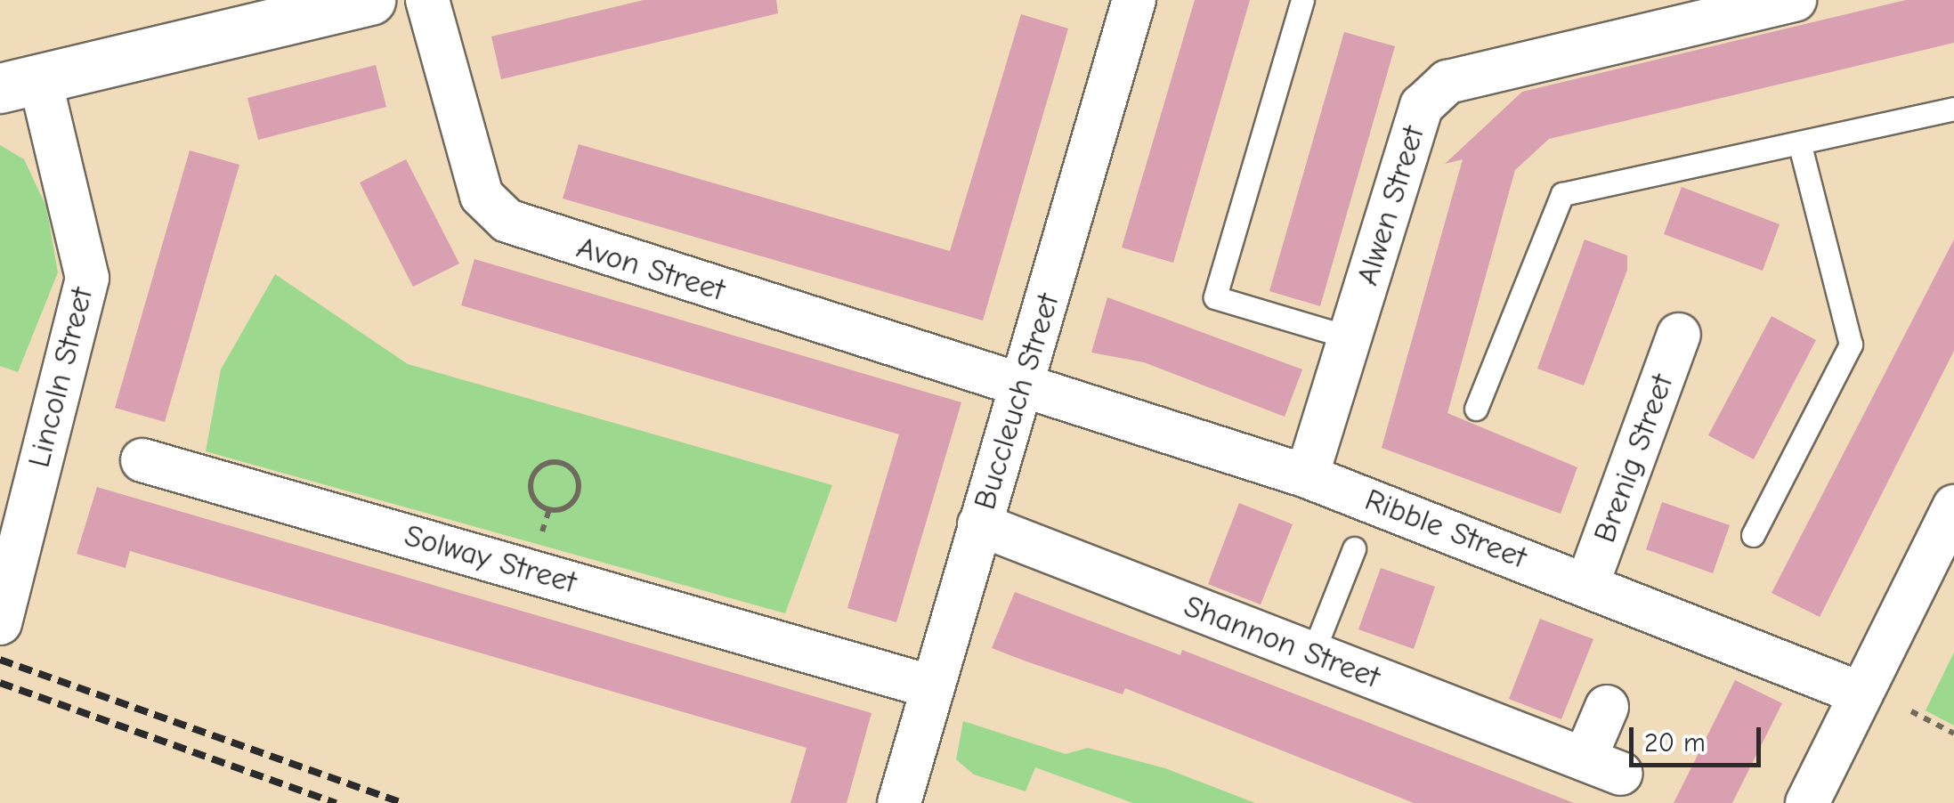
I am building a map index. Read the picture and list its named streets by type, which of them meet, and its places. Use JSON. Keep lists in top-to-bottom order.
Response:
{
  "streets": {
    "street": [
      "Alwen Street",
      "Avon Street",
      "Lincoln Street",
      "Buccleuch Street",
      "Brenig Street",
      "Ribble Street",
      "Solway Street",
      "Shannon Street"
    ]
  },
  "crossings": [
    ["Alwen Street", "Ribble Street"],
    ["Avon Street", "Buccleuch Street"],
    ["Avon Street", "Ribble Street"],
    ["Buccleuch Street", "Ribble Street"],
    ["Buccleuch Street", "Solway Street"],
    ["Buccleuch Street", "Shannon Street"],
    ["Brenig Street", "Ribble Street"]
  ],
  "scale_bar": "20 m"
}
